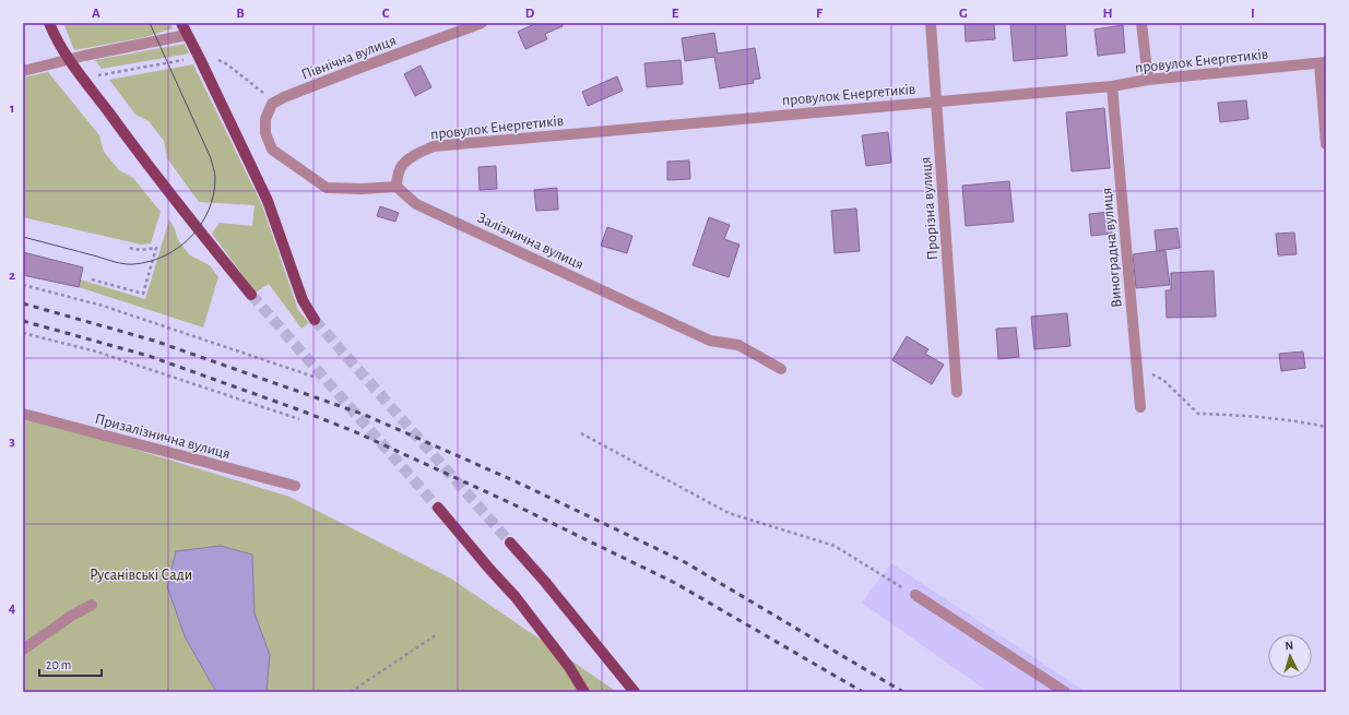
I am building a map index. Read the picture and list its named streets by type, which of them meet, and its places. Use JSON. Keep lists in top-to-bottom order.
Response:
{
  "streets": {
    "street": [
      "Північна вулиця",
      "провулок Енергетиків",
      "Прорізна вулиця",
      "Залізнична вулиця",
      "Виноградна вулиця",
      "Призалізнична вулиця"
    ]
  },
  "crossings": [
    ["Північна вулиця", "провулок Енергетиків"],
    ["Північна вулиця", "Залізнична вулиця"],
    ["провулок Енергетиків", "Прорізна вулиця"],
    ["провулок Енергетиків", "Залізнична вулиця"],
    ["провулок Енергетиків", "Виноградна вулиця"]
  ],
  "parks": ["Русанівські Сади"],
  "scale_bar": "20 m",
  "north": "top",
  "grid": {
    "columns": [
      "A",
      "B",
      "C",
      "D",
      "E",
      "F",
      "G",
      "H",
      "I"
    ],
    "rows": [
      "1",
      "2",
      "3",
      "4"
    ]
  }
}
